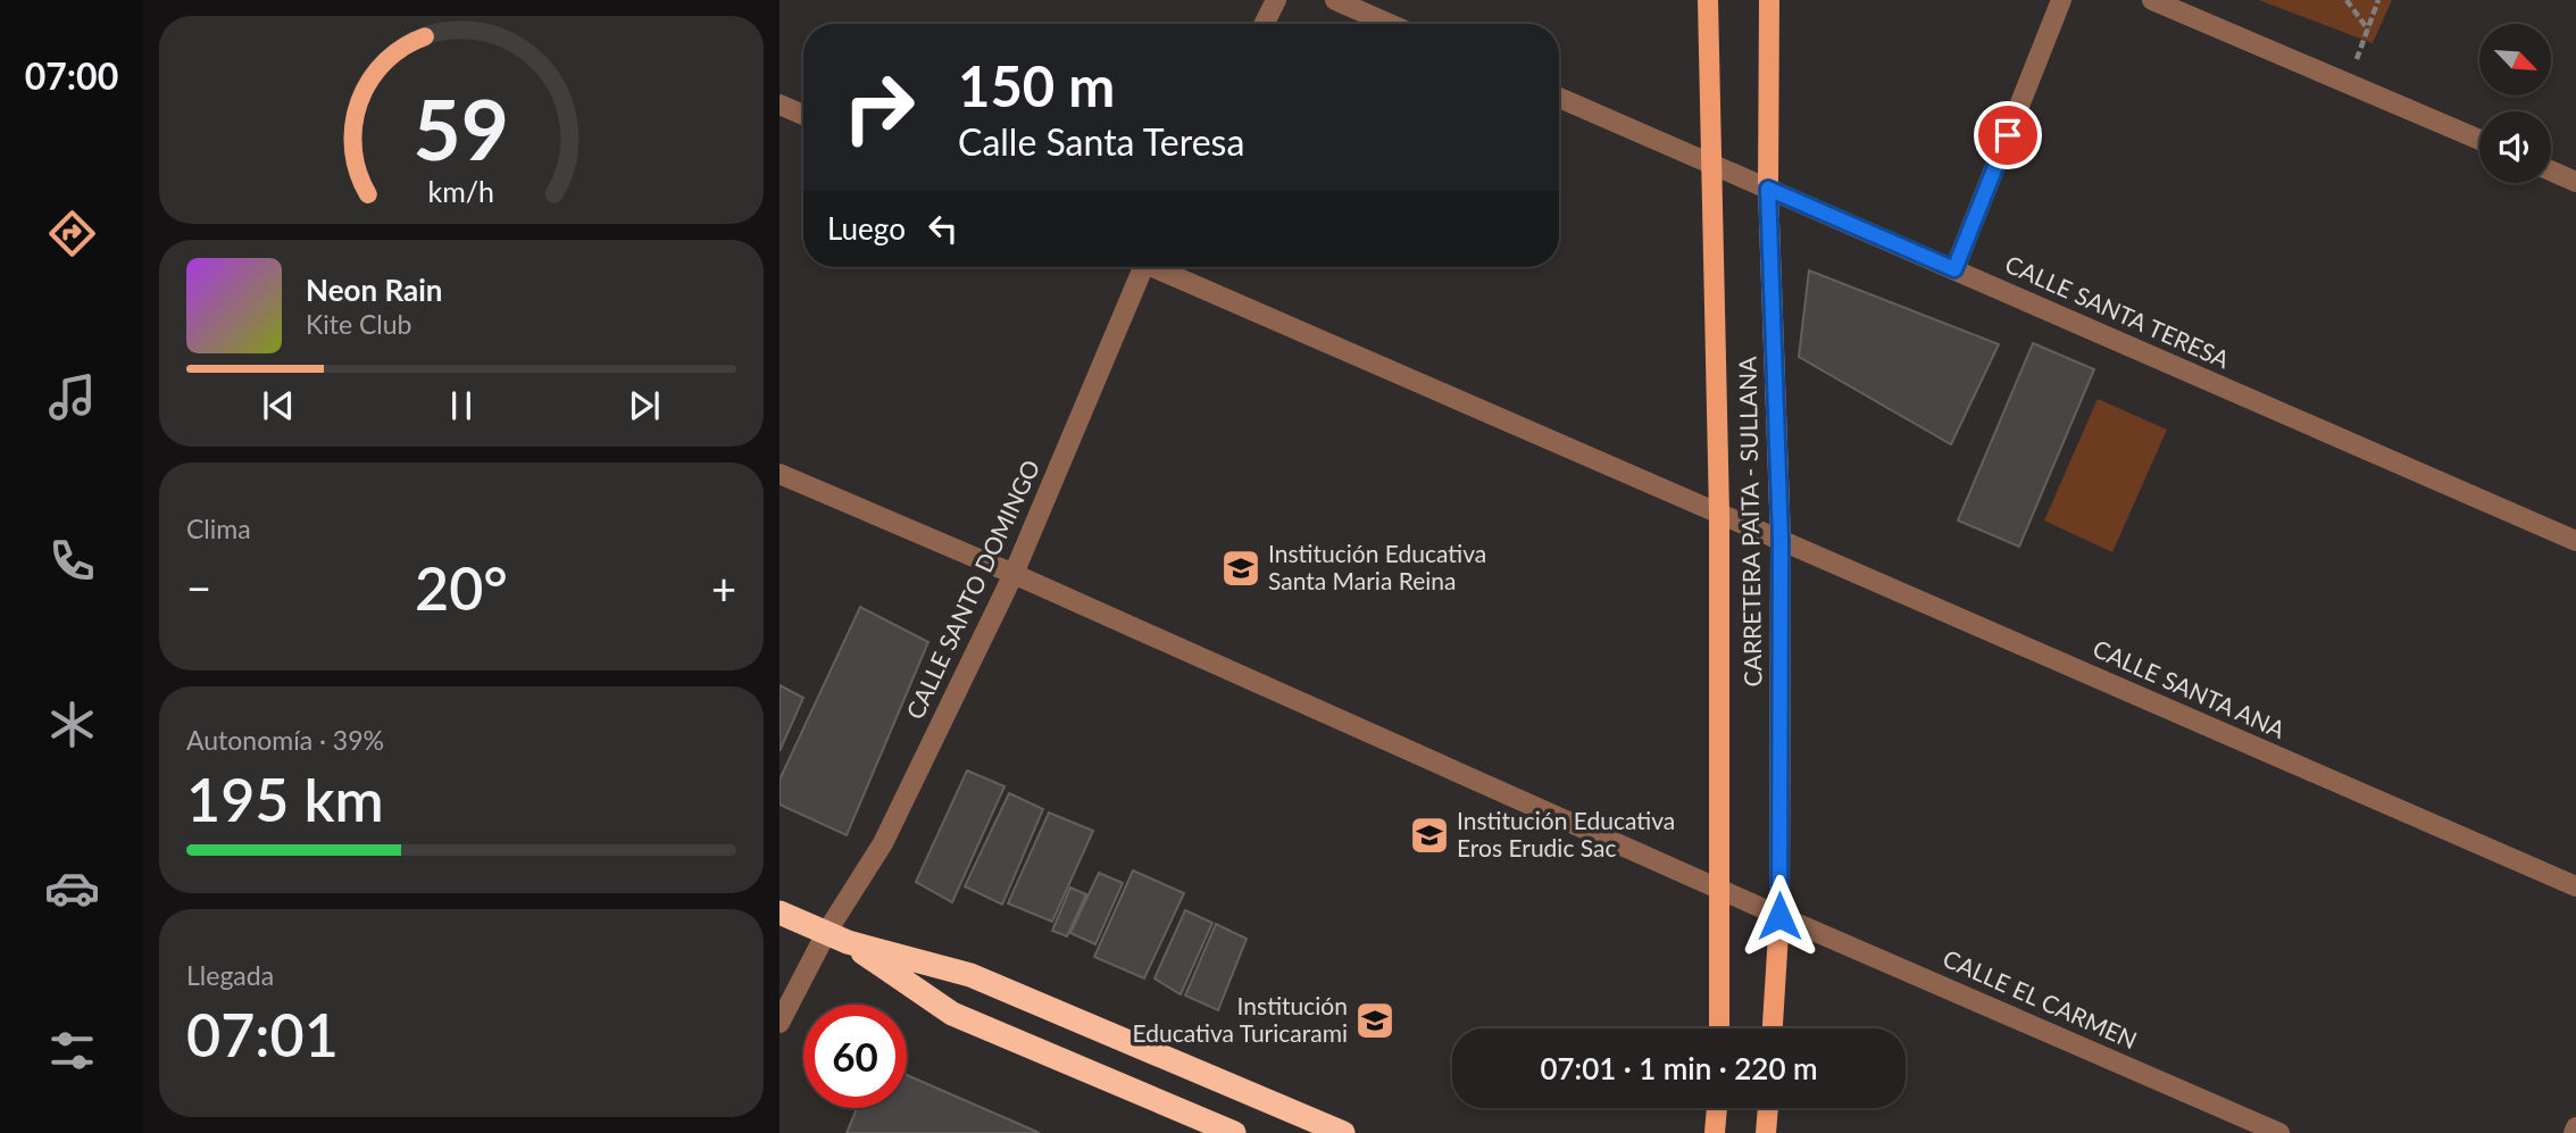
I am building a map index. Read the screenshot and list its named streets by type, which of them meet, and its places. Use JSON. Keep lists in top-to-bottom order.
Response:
{
  "streets": {
    "main road": ["CARRETERA PAITA - SULLANA"],
    "street": [
      "CALLE SANTA TERESA",
      "CALLE SANTO DOMINGO",
      "CALLE SANTA ANA",
      "CALLE EL CARMEN"
    ]
  },
  "crossings": [
    ["CALLE SANTA TERESA", "CARRETERA PAITA - SULLANA"],
    ["CARRETERA PAITA - SULLANA", "CALLE SANTA ANA"],
    ["CARRETERA PAITA - SULLANA", "CALLE EL CARMEN"],
    ["CALLE SANTO DOMINGO", "CALLE EL CARMEN"]
  ],
  "places": {
    "school or university": ["Institución Educativa Santa Maria Reina", "Institución Educativa Eros Erudic Sac", "Institución Educativa Turicarami"]
  },
  "north": "bottom right",
  "page": {
    "tabs": "07:00",
    "turn": ["150 m", "Calle Santa Teresa"],
    "then": "Luego",
    "song": ["Neon Rain", "Kite Club"],
    "tile": [
      "Clima",
      ["Autonomía · 39%", "195 km"],
      ["Llegada", "07:01"]
    ],
    "heat": ["−", "20°", "+"],
    "limit": "60",
    "trip": "07:01 · 1 min · 220 m",
    "gauge": ["59", "km/h"]
  }
}
